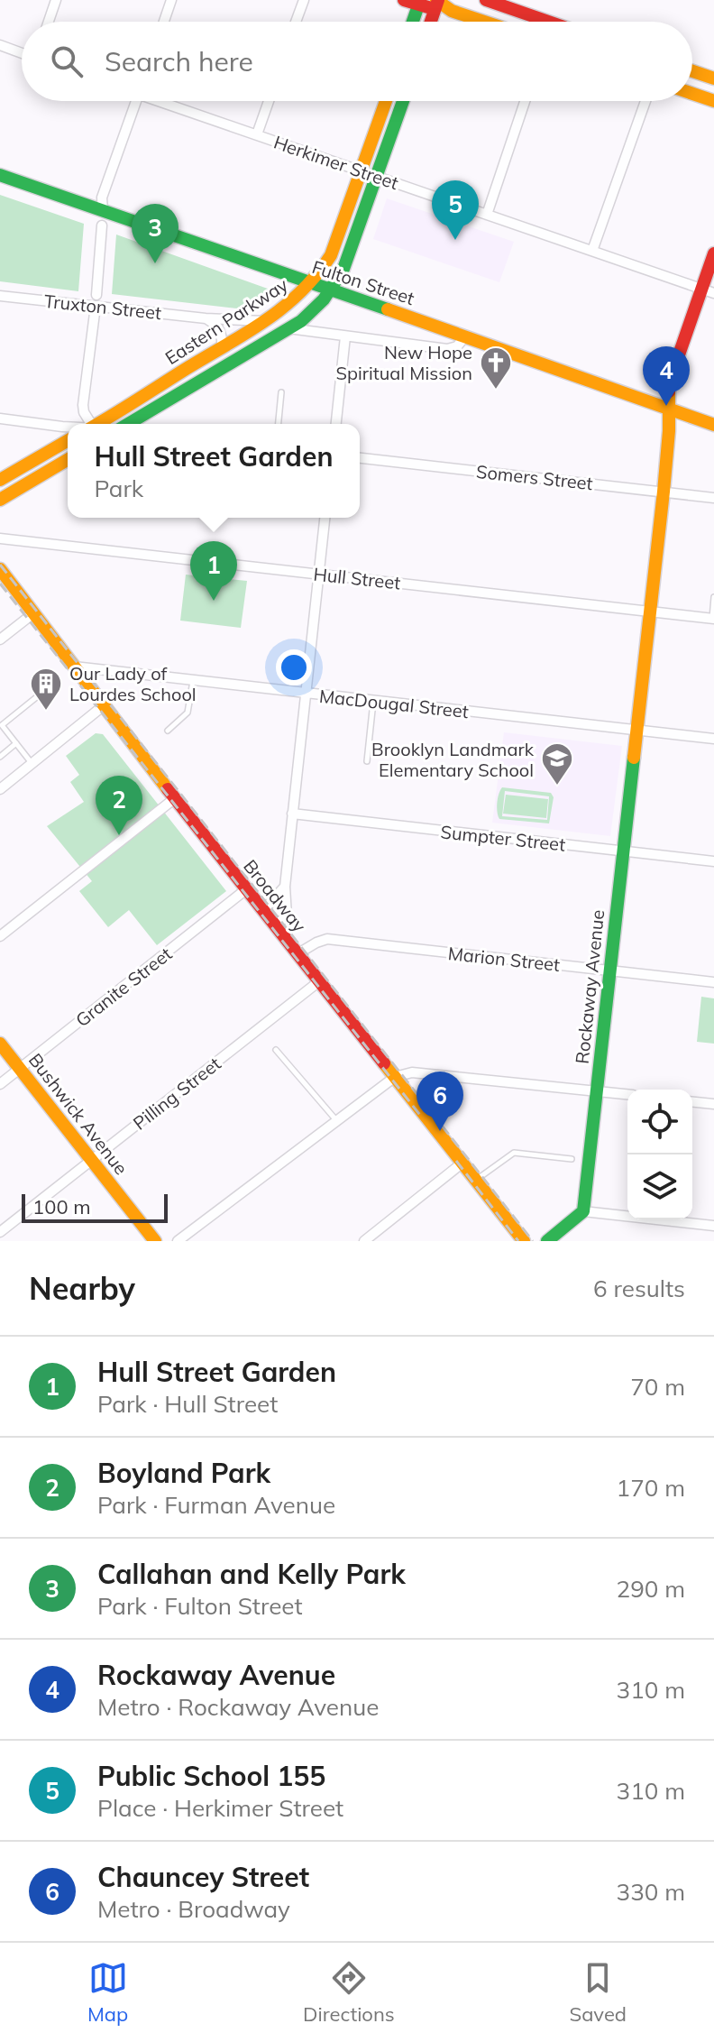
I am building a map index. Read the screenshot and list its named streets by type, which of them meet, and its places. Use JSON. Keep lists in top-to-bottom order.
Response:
{
  "streets": {
    "main road": [
      "Fulton Street",
      "Eastern Parkway",
      "Broadway",
      "Rockaway Avenue",
      "Bushwick Avenue"
    ],
    "street": [
      "Herkimer Street",
      "Truxton Street",
      "Somers Street",
      "Hull Street",
      "MacDougal Street",
      "Sumpter Street",
      "Marion Street",
      "Granite Street",
      "Pilling Street"
    ]
  },
  "crossings": [
    ["Herkimer Street", "Eastern Parkway"],
    ["Herkimer Street", "Rockaway Avenue"],
    ["Fulton Street", "Eastern Parkway"],
    ["Fulton Street", "Rockaway Avenue"],
    ["Truxton Street", "Eastern Parkway"],
    ["Somers Street", "Rockaway Avenue"],
    ["Hull Street", "Rockaway Avenue"],
    ["MacDougal Street", "Broadway"],
    ["MacDougal Street", "Rockaway Avenue"],
    ["Sumpter Street", "Rockaway Avenue"],
    ["Broadway", "Marion Street"],
    ["Broadway", "Granite Street"],
    ["Broadway", "Pilling Street"],
    ["Marion Street", "Rockaway Avenue"],
    ["Granite Street", "Bushwick Avenue"],
    ["Pilling Street", "Bushwick Avenue"]
  ],
  "places": {
    "church": ["New Hope Spiritual Mission"],
    "building": ["Our Lady of Lourdes School"],
    "school or university": ["Brooklyn Landmark Elementary School"]
  },
  "scale_bar": "100 m",
  "page": {
    "search": "Search here",
    "pins": [
      "5",
      "3",
      "4",
      "1",
      "2",
      "6"
    ],
    "popup": ["Hull Street Garden", "Park"],
    "scale": "100 m",
    "heading": ["Nearby", "6 results"],
    "list": [
      {
        "mark": "1",
        "name": "Hull Street Garden",
        "note": "Park · Hull Street",
        "value": "70 m"
      },
      {
        "mark": "2",
        "name": "Boyland Park",
        "note": "Park · Furman Avenue",
        "value": "170 m"
      },
      {
        "mark": "3",
        "name": "Callahan and Kelly Park",
        "note": "Park · Fulton Street",
        "value": "290 m"
      },
      {
        "mark": "4",
        "name": "Rockaway Avenue",
        "note": "Metro · Rockaway Avenue",
        "value": "310 m"
      },
      {
        "mark": "5",
        "name": "Public School 155",
        "note": "Place · Herkimer Street",
        "value": "310 m"
      },
      {
        "mark": "6",
        "name": "Chauncey Street",
        "note": "Metro · Broadway",
        "value": "330 m"
      }
    ],
    "nav": ["Map", "Directions", "Saved"]
  }
}
